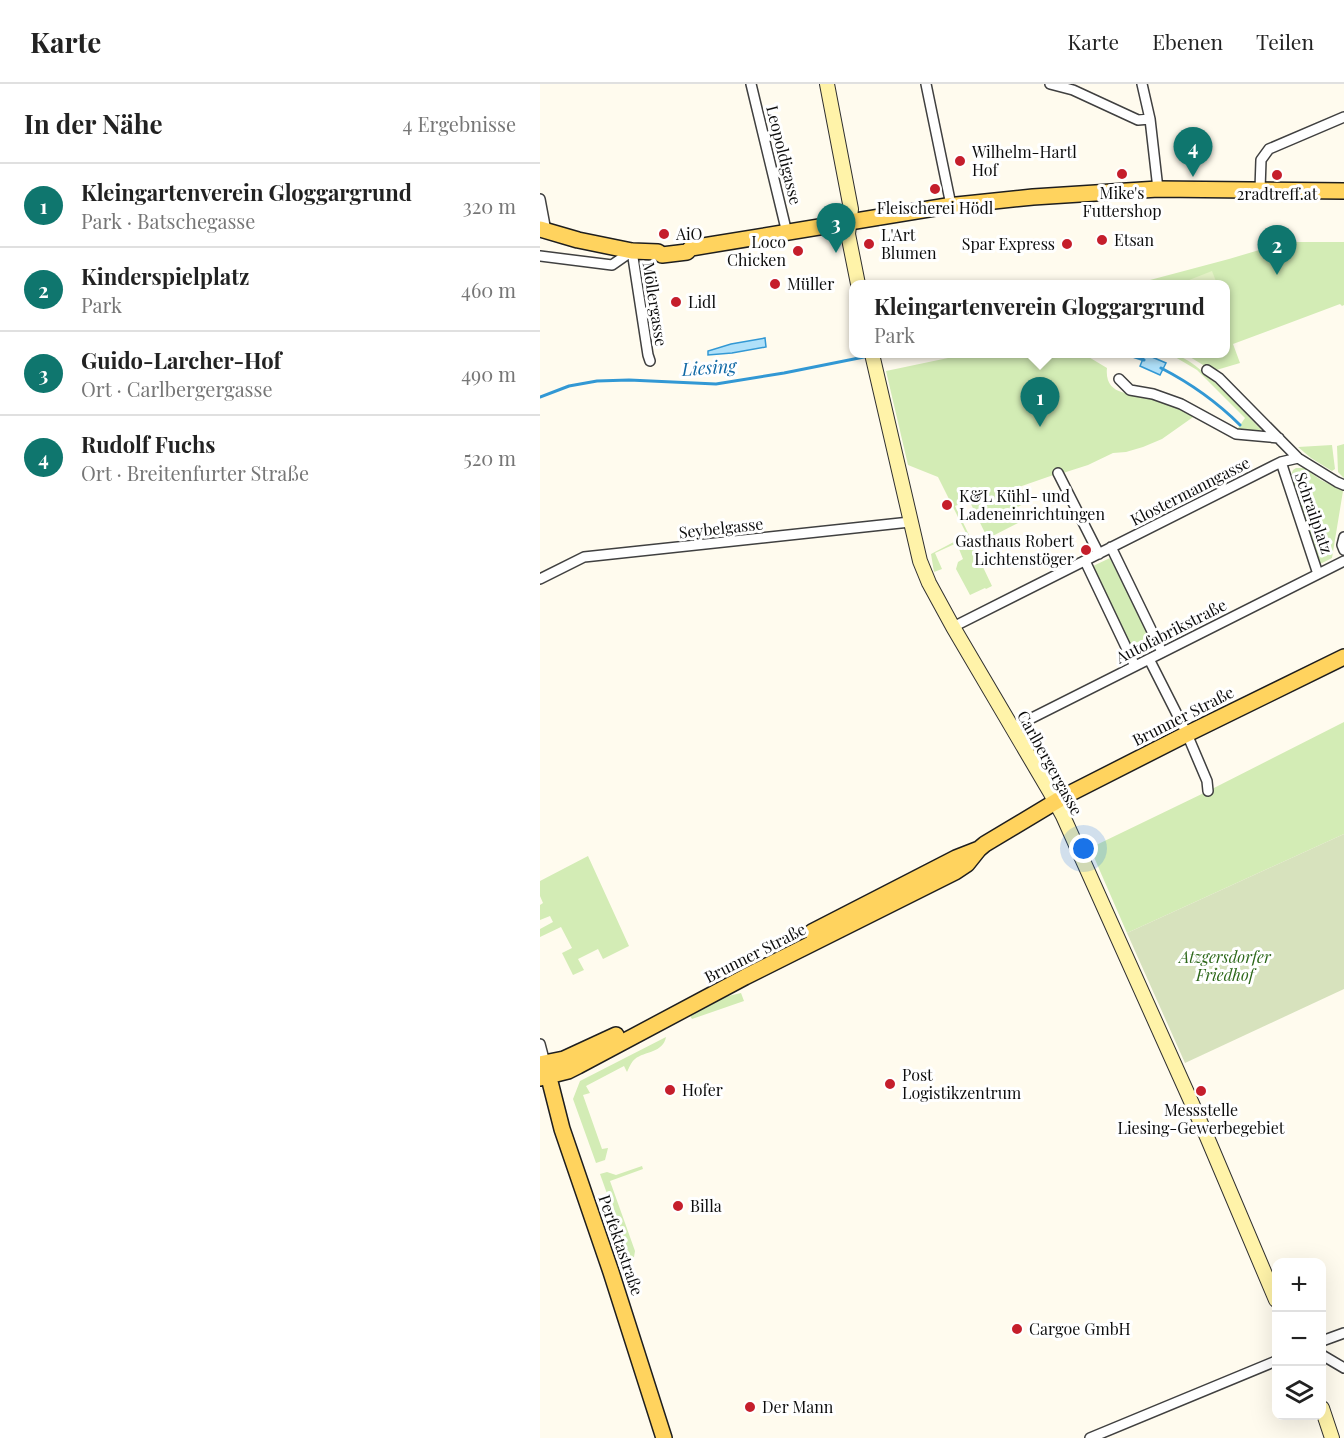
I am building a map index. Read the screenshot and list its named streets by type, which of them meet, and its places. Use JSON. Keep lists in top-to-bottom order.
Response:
{
  "streets": {
    "main road": ["Brunner Straße", "Perfektastraße"],
    "street": [
      "Leopoldigasse",
      "Möllergasse",
      "Klostermanngasse",
      "Schrailplatz",
      "Seybelgasse",
      "Autofabrikstraße",
      "Carlbergergasse"
    ]
  },
  "crossings": [
    ["Klostermanngasse", "Schrailplatz"],
    ["Klostermanngasse", "Carlbergergasse"],
    ["Schrailplatz", "Autofabrikstraße"],
    ["Seybelgasse", "Carlbergergasse"],
    ["Autofabrikstraße", "Carlbergergasse"],
    ["Brunner Straße", "Carlbergergasse"],
    ["Brunner Straße", "Perfektastraße"]
  ],
  "water": ["Liesing"],
  "parks": ["Atzgersdorfer Friedhof"],
  "places": [
    "Wilhelm-Hartl Hof",
    "Mike's Futtershop",
    "2radtreff.at",
    "Fleischerei Hödl",
    "AiO",
    "Etsan",
    "L'Art Blumen",
    "Spar Express",
    "Loco Chicken",
    "Müller",
    "Lidl",
    "K&L Kühl- und Ladeneinrichtungen",
    "Gasthaus Robert Lichtenstöger",
    "Post Logistikzentrum",
    "Hofer",
    "Messstelle Liesing-Gewerbegebiet",
    "Billa",
    "Cargoe GmbH",
    "Der Mann"
  ],
  "page": {
    "header": "Karte",
    "nav": ["Karte", "Ebenen", "Teilen"],
    "heading": ["In der Nähe", "4 Ergebnisse"],
    "pins": [
      "4",
      "3",
      "2",
      "1"
    ],
    "list": [
      {
        "mark": "1",
        "name": "Kleingartenverein Gloggargrund",
        "note": "Park · Batschegasse",
        "value": "320 m"
      },
      {
        "mark": "2",
        "name": "Kinderspielplatz",
        "note": "Park",
        "value": "460 m"
      },
      {
        "mark": "3",
        "name": "Guido-Larcher-Hof",
        "note": "Ort · Carlbergergasse",
        "value": "490 m"
      },
      {
        "mark": "4",
        "name": "Rudolf Fuchs",
        "note": "Ort · Breitenfurter Straße",
        "value": "520 m"
      }
    ],
    "popup": ["Kleingartenverein Gloggargrund", "Park"],
    "map_buttons": ["+", "−"]
  }
}
